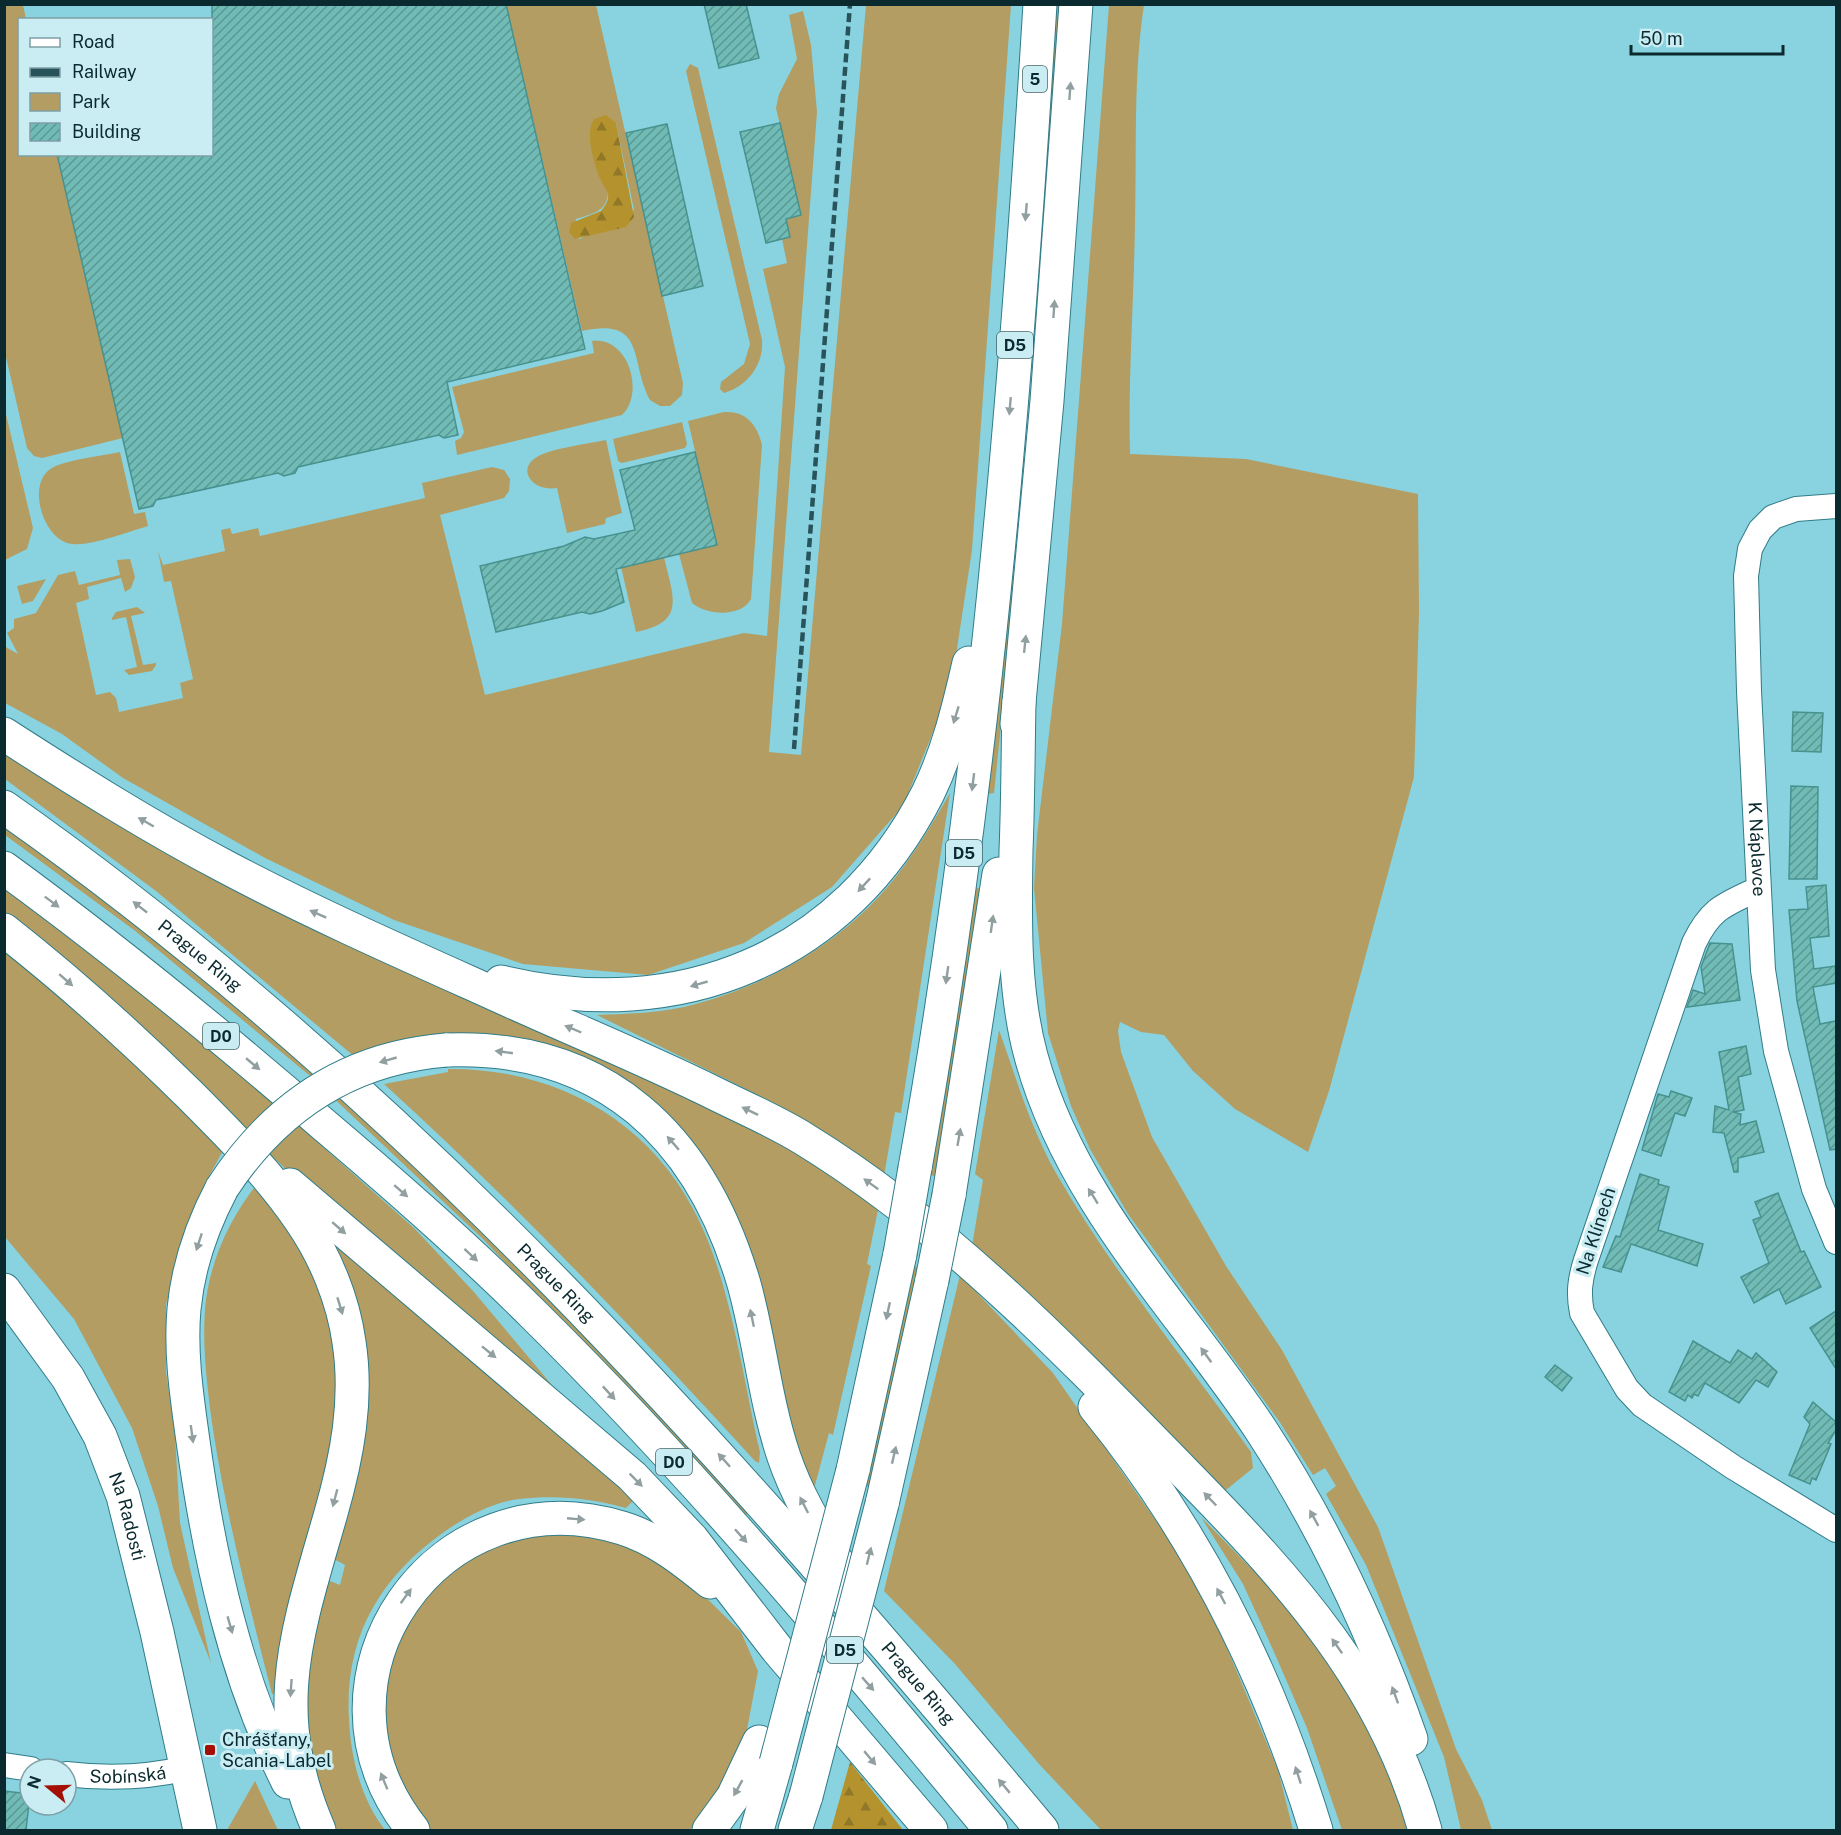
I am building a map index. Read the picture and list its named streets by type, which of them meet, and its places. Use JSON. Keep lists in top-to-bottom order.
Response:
{
  "streets": {
    "main road": [
      "5",
      "D5",
      "Prague Ring",
      "D0",
      "Na Radosti"
    ],
    "street": ["K Náplavce", "Na Klínech", "Sobínská"]
  },
  "crossings": [
    ["5", "D5"],
    ["K Náplavce", "Na Klínech"],
    ["Na Radosti", "Sobínská"]
  ],
  "places": {
    "transit": ["Chrášťany, Scania-Label"]
  },
  "legend": [
    "Road",
    "Railway",
    "Park",
    "Building"
  ],
  "scale_bar": "50 m",
  "north": "left"
}
